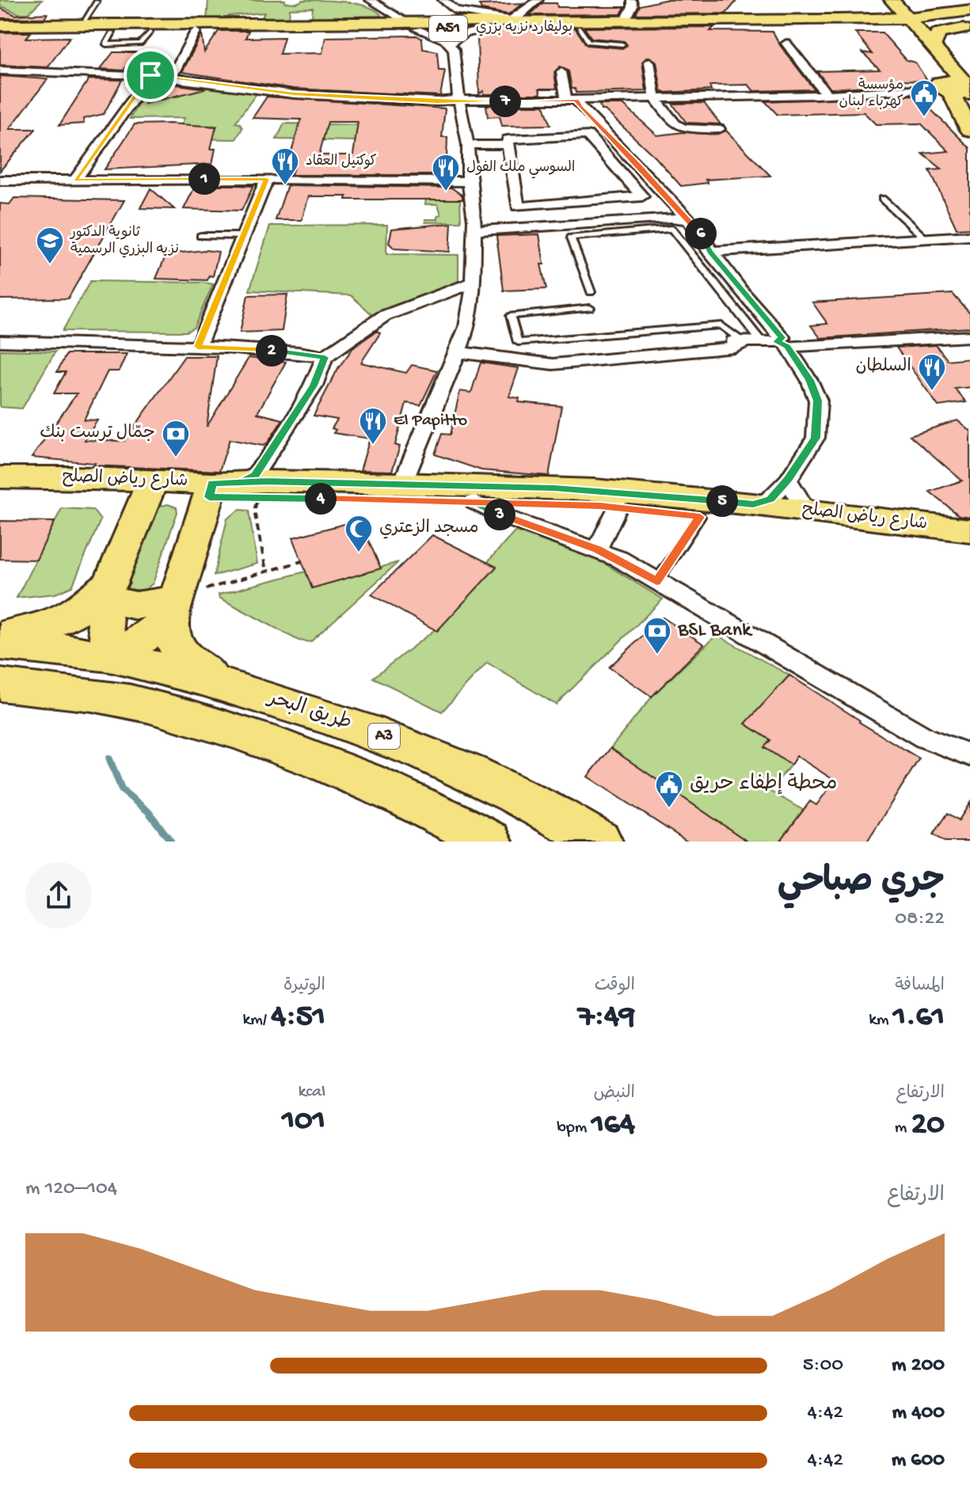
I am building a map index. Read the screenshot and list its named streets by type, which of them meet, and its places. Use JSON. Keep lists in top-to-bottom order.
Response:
{
  "streets": {
    "highway": [
      "بوليفارد نزيه بزري",
      "A51",
      "طريق البحر",
      "A3"
    ],
    "main road": ["شارع رياض الصلح"]
  },
  "crossings": [
    ["بوليفارد نزيه بزري", "A51"]
  ],
  "places": {
    "public building": ["مؤسسة كهرباء لبنان", "محطة إطفاء حريق"],
    "restaurant": [
      "كوكتيل العقاد",
      "السوسي ملك الفول",
      "السلطان",
      "El Papitto"
    ],
    "school or university": ["ثانوية الدكتور نزيه البزري الرسمية"],
    "bank": ["جمّال ترست بنك", "BSL Bank"],
    "mosque": ["مسجد الزعتري"]
  },
  "page": {
    "pins": [
      "7",
      "1",
      "6",
      "2",
      "4",
      "5",
      "3"
    ],
    "heading": ["جري صباحي", "08:22"],
    "stats": [
      ["المسافة", "1.61 km"],
      ["الوقت", "7:49"],
      ["الوتيرة", "4:51 /km"],
      ["الارتفاع", "20 m"],
      ["النبض", "164 bpm"],
      ["kcal", "101"]
    ],
    "chart": ["الارتفاع", "104–120 m"],
    "list": [
      {
        "name": "200 m",
        "note": "5:00"
      },
      {
        "name": "400 m",
        "note": "4:42"
      },
      {
        "name": "600 m",
        "note": "4:42"
      }
    ]
  }
}
